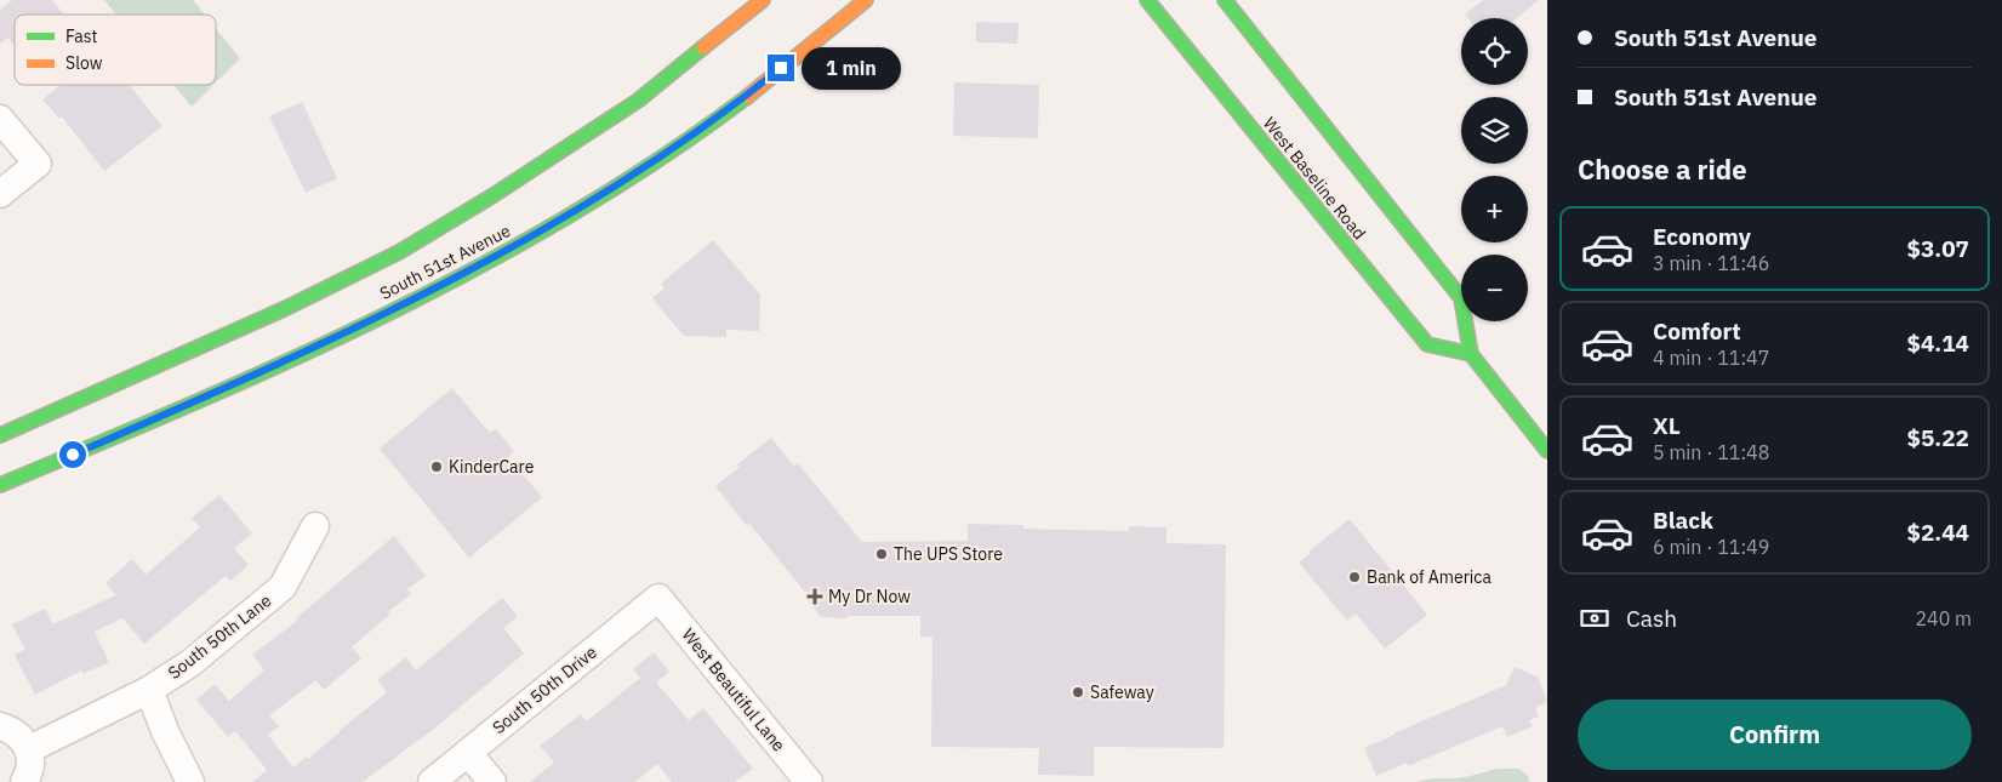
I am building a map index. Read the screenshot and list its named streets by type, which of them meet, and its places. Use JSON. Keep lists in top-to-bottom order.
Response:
{
  "streets": {
    "main road": ["West Baseline Road", "South 51st Avenue"],
    "street": ["South 50th Lane", "South 50th Drive", "West Beautiful Lane"]
  },
  "crossings": [
    ["South 50th Drive", "West Beautiful Lane"]
  ],
  "places": {
    "other": [
      "KinderCare",
      "The UPS Store",
      "Bank of America",
      "Safeway"
    ],
    "health": ["My Dr Now"]
  },
  "legend": ["Fast", "Slow"],
  "page": {
    "banner": ["South 51st Avenue", "South 51st Avenue"],
    "map_buttons": ["+", "−"],
    "bubble": "1 min",
    "heading": "Choose a ride",
    "list": [
      {
        "name": "Economy",
        "note": "3 min · 11:46",
        "value": "$3.07"
      },
      {
        "name": "Comfort",
        "note": "4 min · 11:47",
        "value": "$4.14"
      },
      {
        "name": "XL",
        "note": "5 min · 11:48",
        "value": "$5.22"
      },
      {
        "name": "Black",
        "note": "6 min · 11:49",
        "value": "$2.44"
      }
    ],
    "pay": ["Cash", "240 m"],
    "buttons": "Confirm"
  }
}
